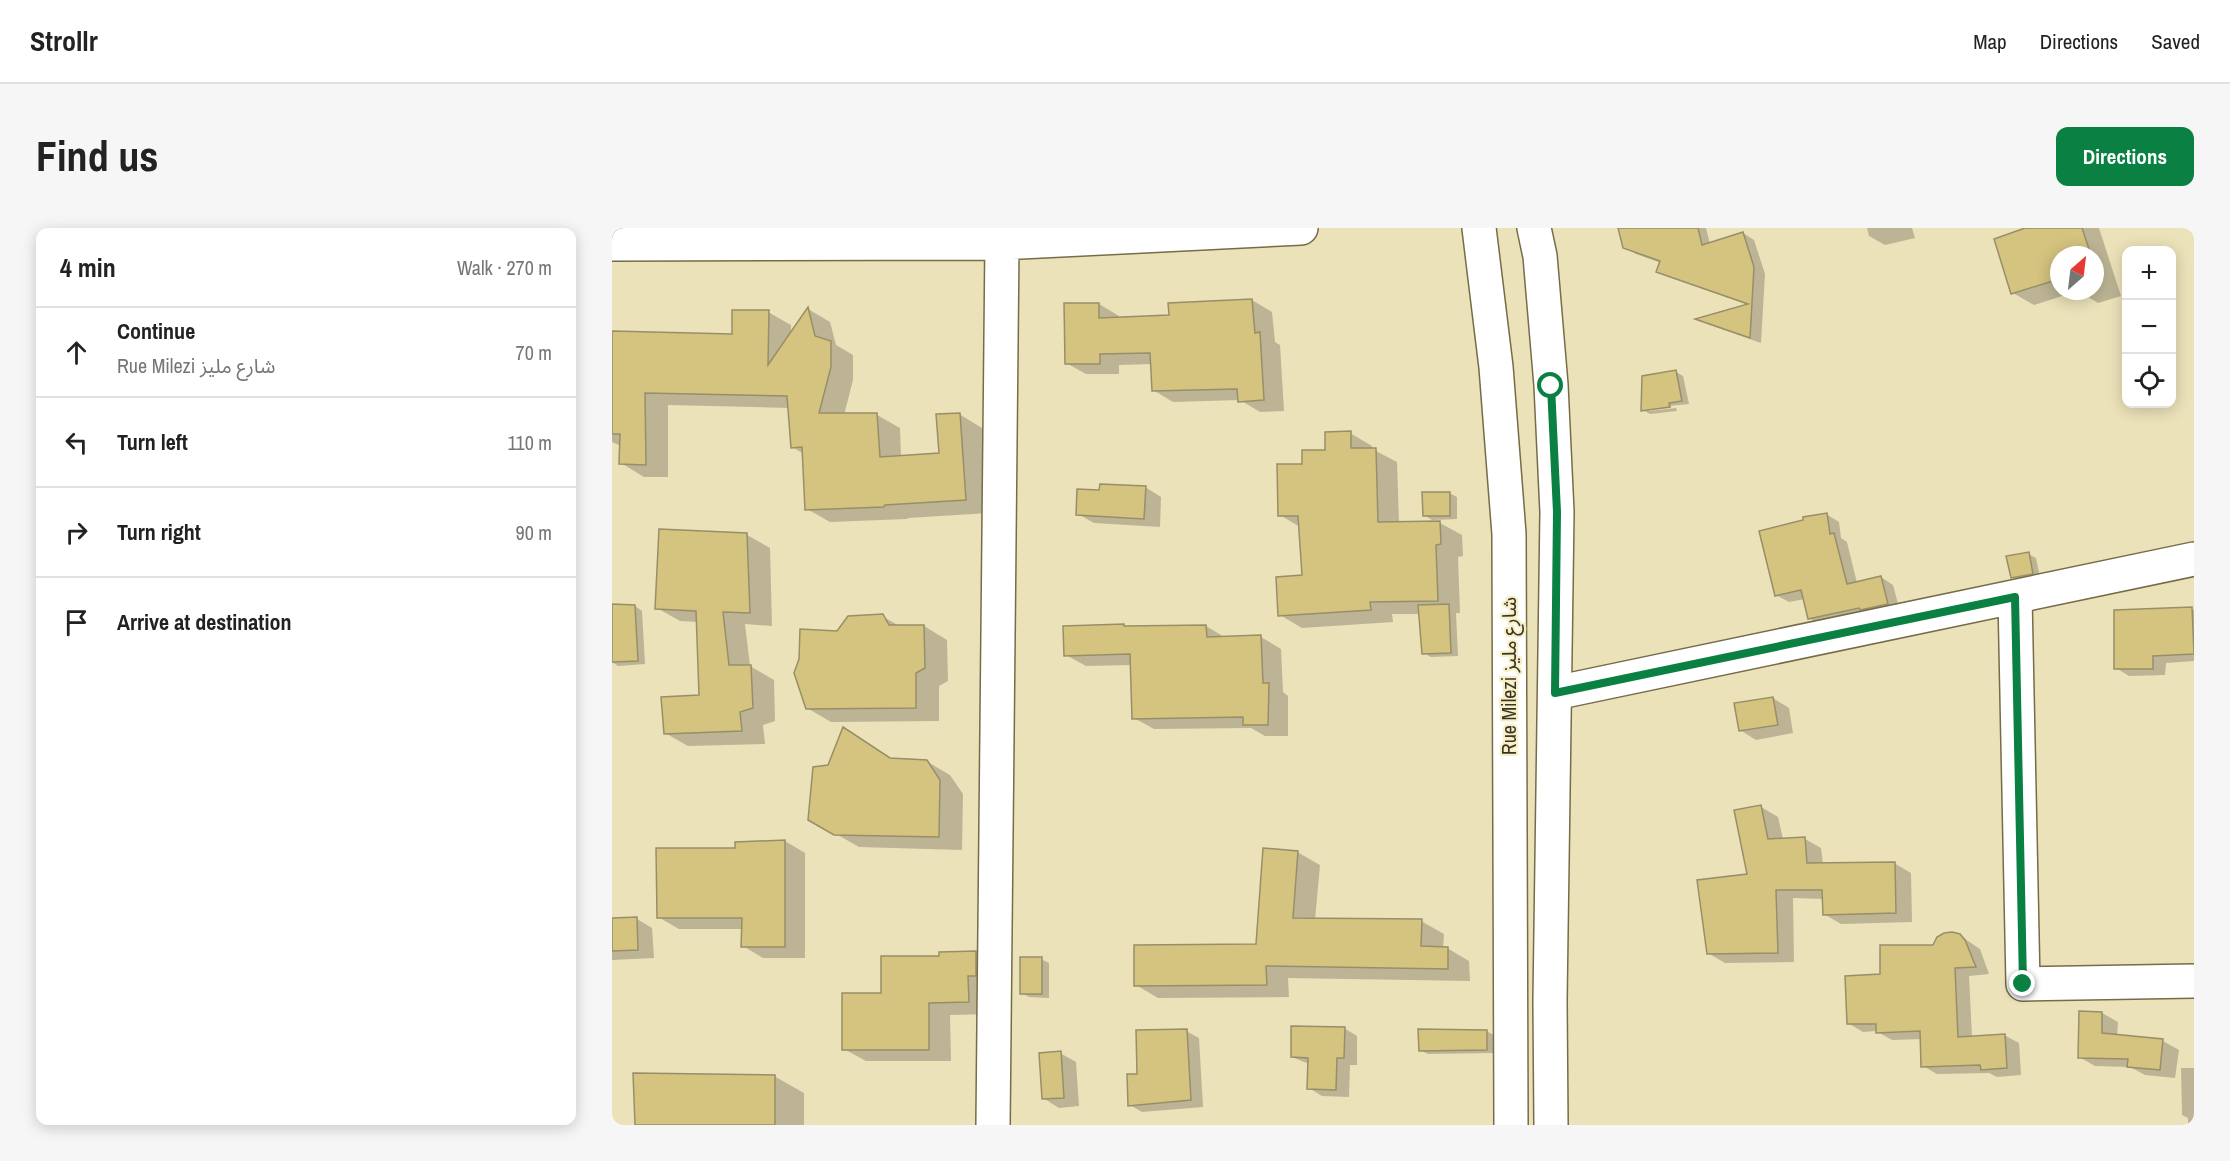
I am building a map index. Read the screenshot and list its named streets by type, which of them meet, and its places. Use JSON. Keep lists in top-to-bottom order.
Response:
{
  "streets": {
    "street": ["Rue Milezi شارع مليز"]
  },
  "north": "top right",
  "page": {
    "header": "Strollr",
    "nav": ["Map", "Directions", "Saved"],
    "buttons": "Directions",
    "title": "Find us",
    "heading": ["4 min", "Walk · 270 m"],
    "map_buttons": ["+", "−"],
    "list": [
      ["Continue", "Rue Milezi شارع مليز", "70 m"],
      ["Turn left", "110 m"],
      ["Turn right", "90 m"],
      "Arrive at destination"
    ]
  }
}
